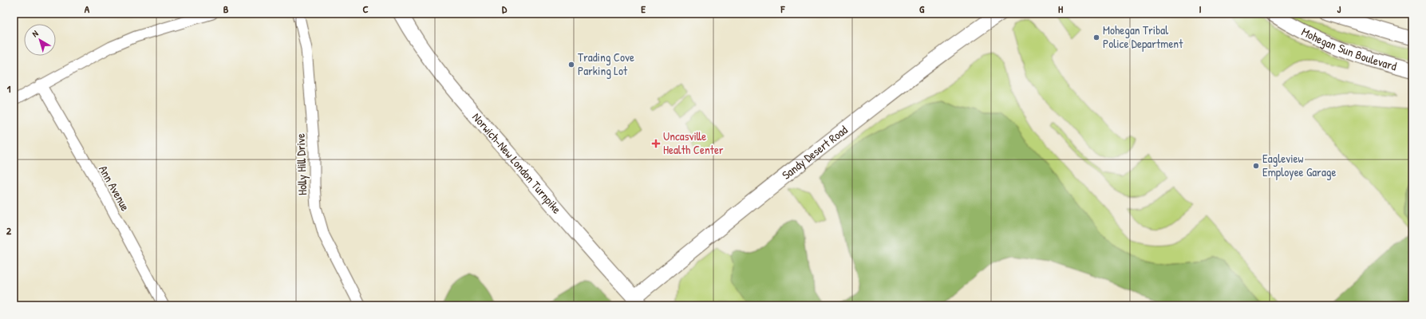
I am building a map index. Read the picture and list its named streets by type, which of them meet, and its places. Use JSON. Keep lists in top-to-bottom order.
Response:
{
  "streets": {
    "main road": ["Mohegan Sun Boulevard", "Sandy Desert Road", "Norwich-New London Turnpike"],
    "street": ["Holly Hill Drive", "Ann Avenue"]
  },
  "crossings": [
    ["Sandy Desert Road", "Norwich-New London Turnpike"]
  ],
  "places": {
    "other": ["Mohegan Tribal Police Department", "Trading Cove Parking Lot", "Eagleview Employee Garage"],
    "health": ["Uncasville Health Center"]
  },
  "north": "top left",
  "grid": {
    "columns": [
      "A",
      "B",
      "C",
      "D",
      "E",
      "F",
      "G",
      "H",
      "I",
      "J"
    ],
    "rows": ["1", "2"]
  }
}
